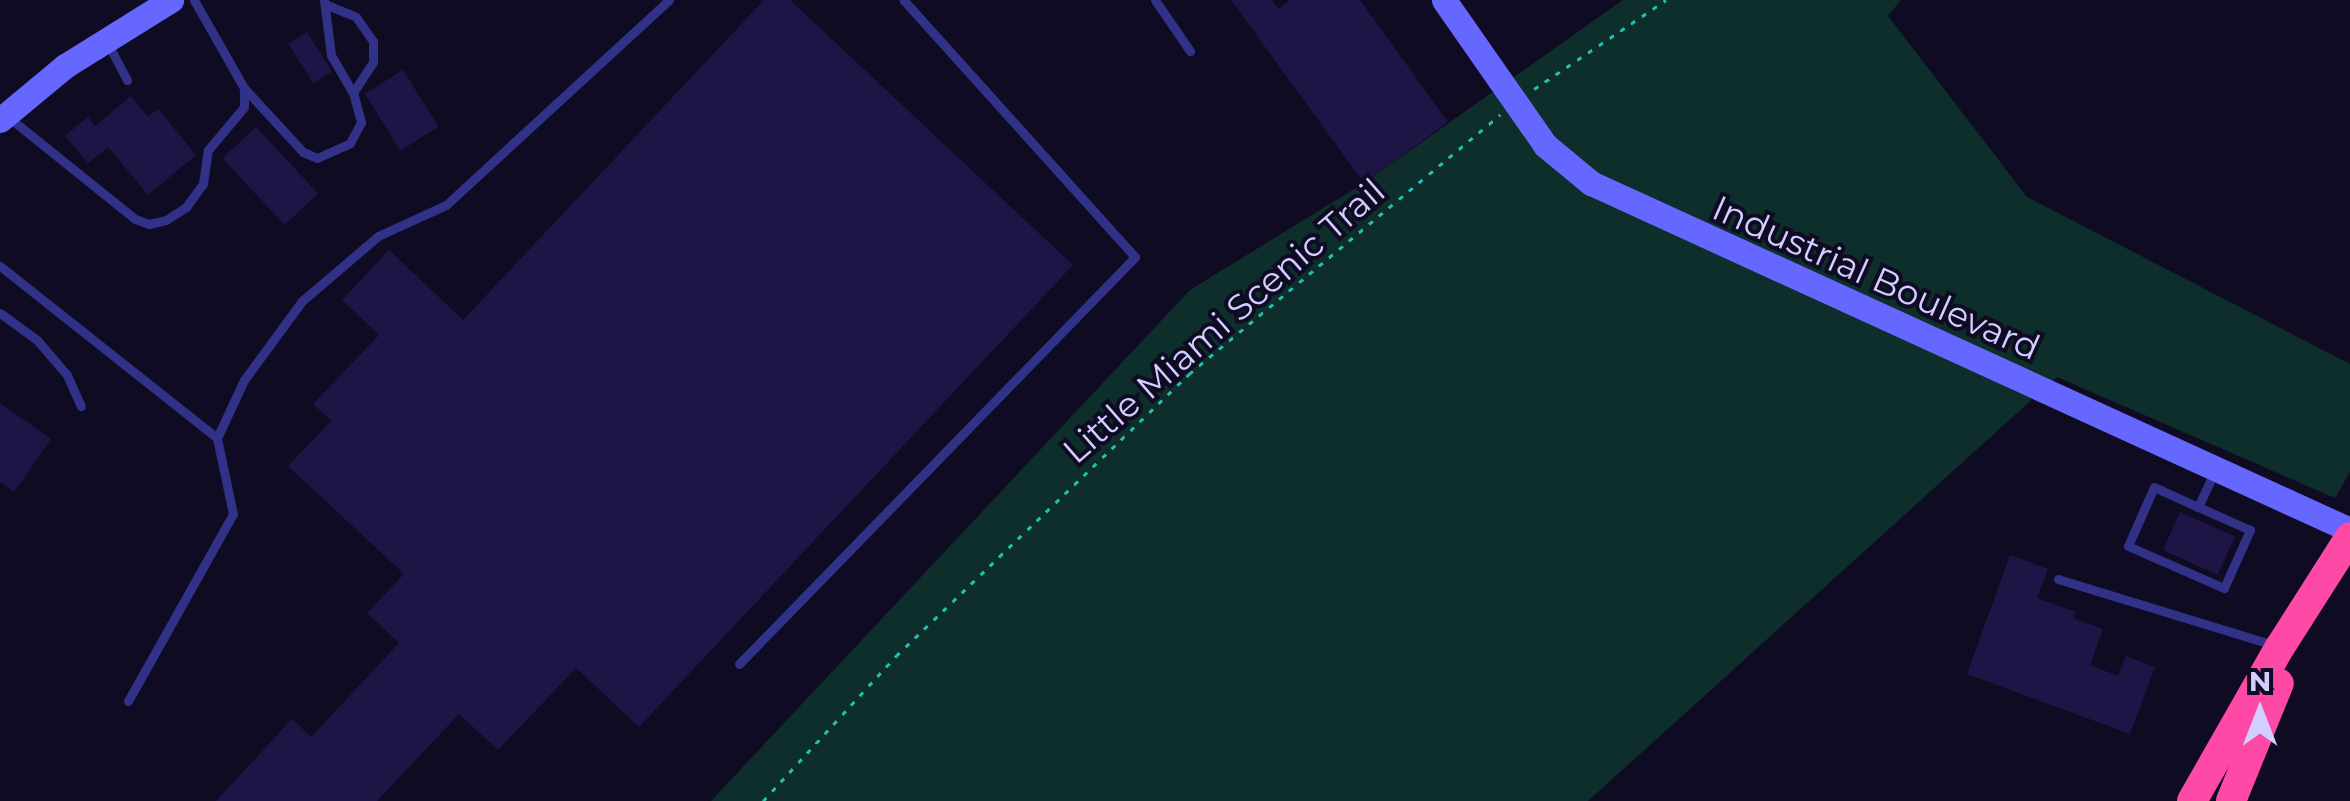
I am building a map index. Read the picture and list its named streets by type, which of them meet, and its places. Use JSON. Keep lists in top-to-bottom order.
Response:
{
  "streets": {
    "street": ["Industrial Boulevard"],
    "path": ["Little Miami Scenic Trail"]
  },
  "crossings": [
    ["Industrial Boulevard", "Little Miami Scenic Trail"]
  ],
  "north": "top"
}
